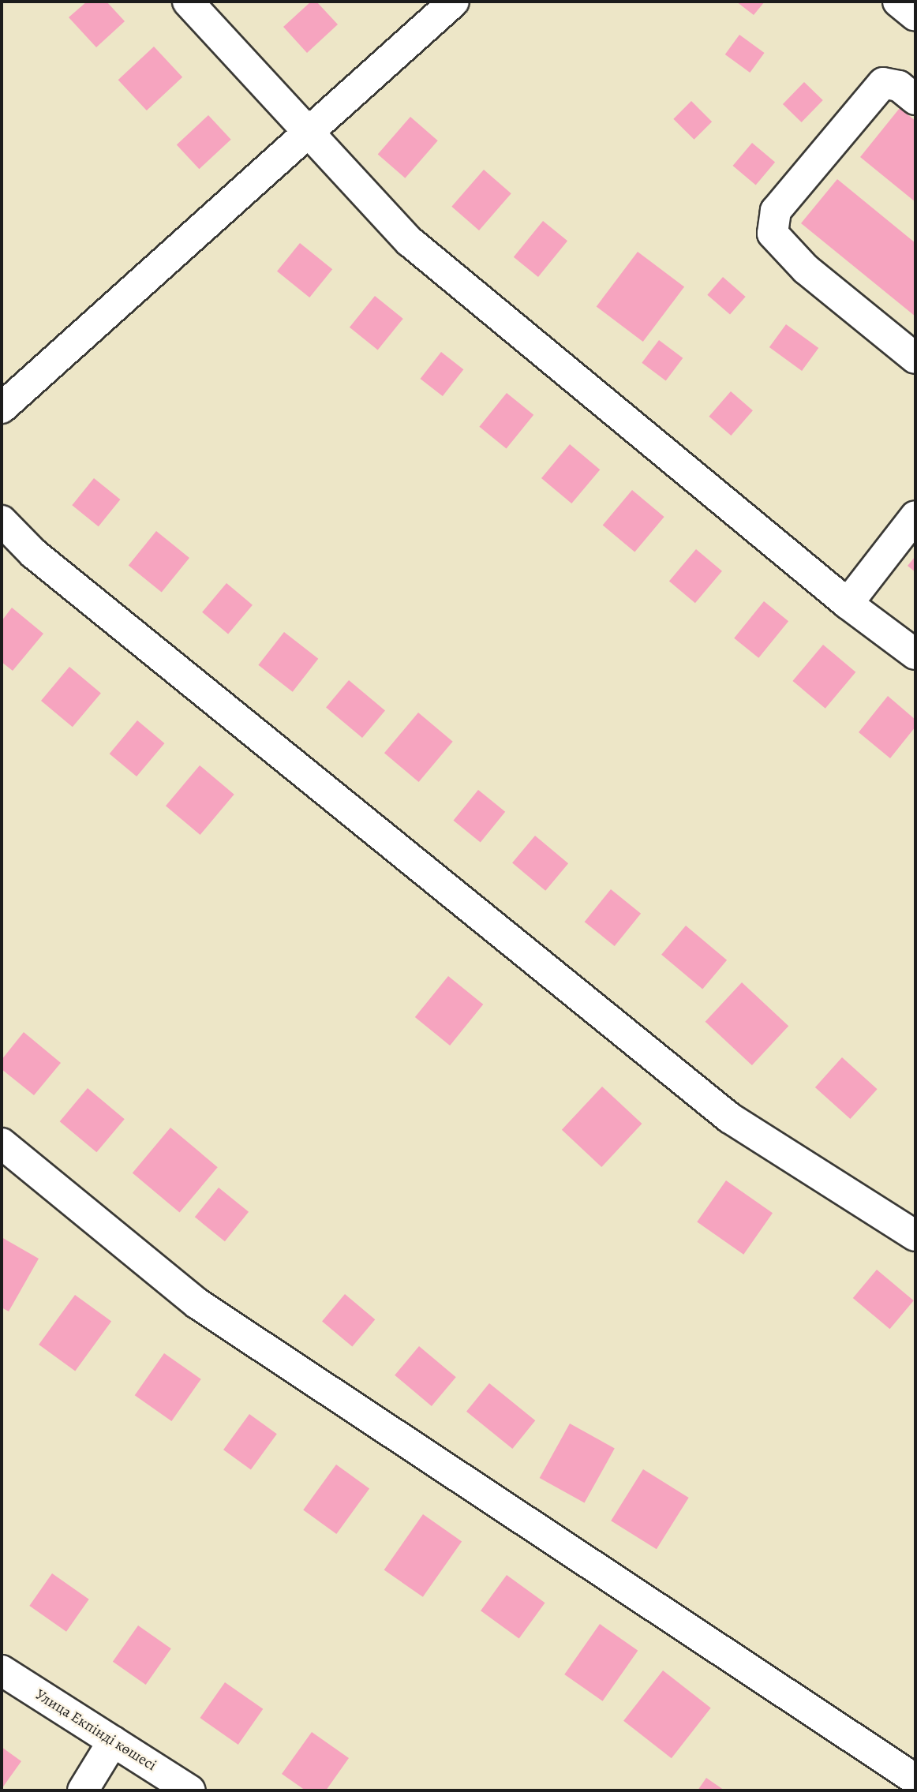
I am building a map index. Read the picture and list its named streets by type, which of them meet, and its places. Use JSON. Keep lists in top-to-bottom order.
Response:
{
  "streets": {
    "street": ["Улица Екпінді көшесі"]
  }
}
